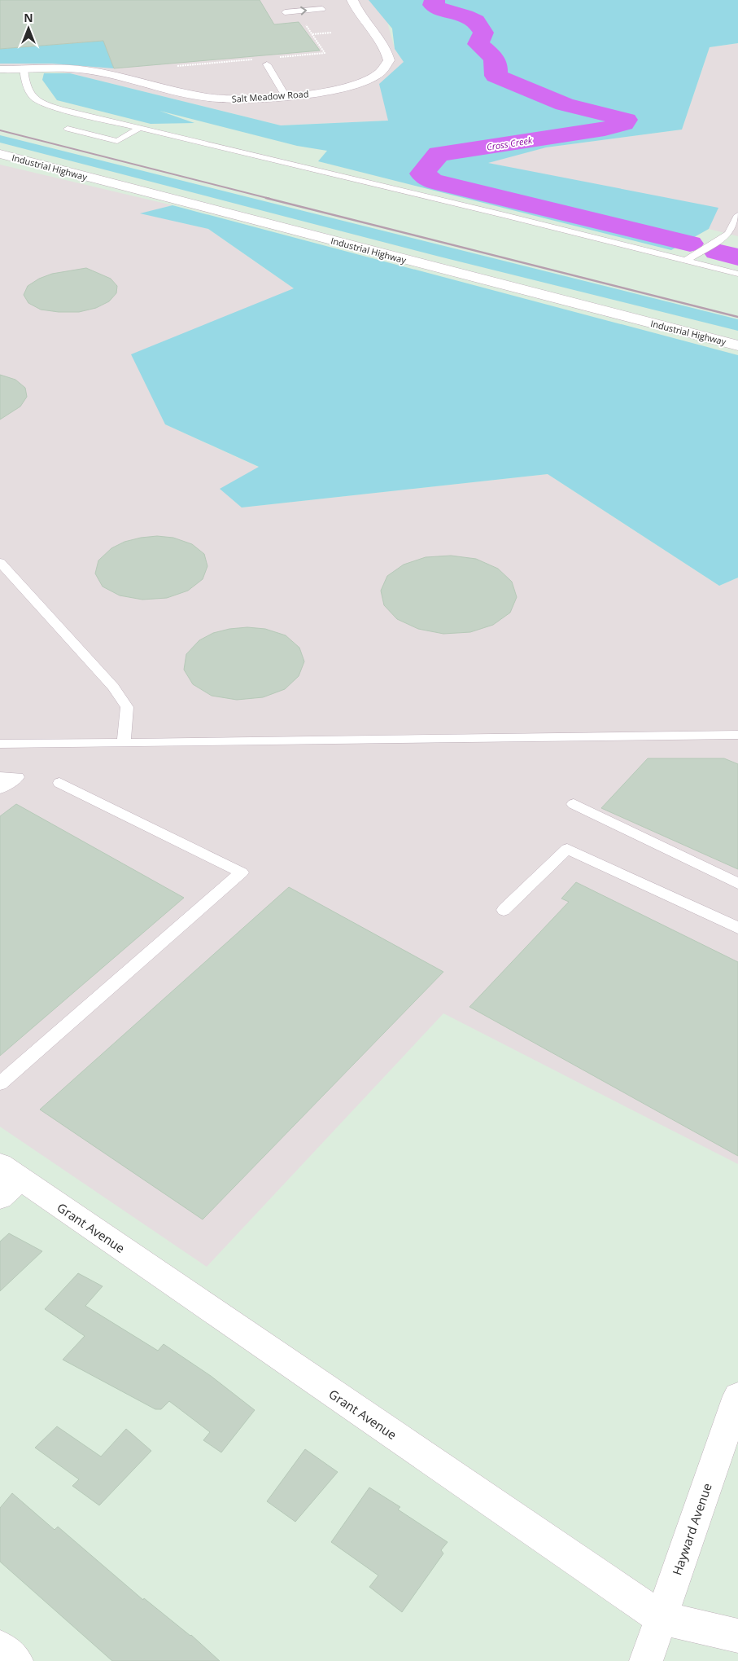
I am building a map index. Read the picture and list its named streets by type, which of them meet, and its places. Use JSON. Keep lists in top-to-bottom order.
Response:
{
  "streets": {
    "street": [
      "Salt Meadow Road",
      "Industrial Highway",
      "Grant Avenue",
      "Hayward Avenue"
    ]
  },
  "crossings": [
    ["Grant Avenue", "Hayward Avenue"]
  ],
  "water": ["Cross Creek"],
  "north": "top"
}
